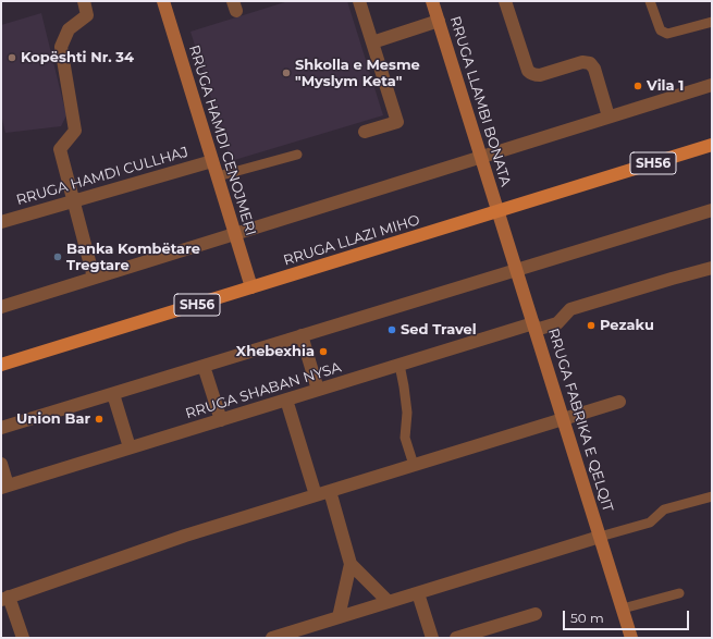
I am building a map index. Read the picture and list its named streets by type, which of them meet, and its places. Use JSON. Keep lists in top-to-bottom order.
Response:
{
  "streets": {
    "main road": ["SH56", "RRUGA LLAZI MIHO"],
    "street": [
      "RRUGA LLAMBI BONATA",
      "RRUGA HAMDI CENOJMERI",
      "RRUGA HAMDI CULLHAJ",
      "RRUGA SHABAN NYSA",
      "RRUGA FABRIKA E QELQIT"
    ]
  },
  "crossings": [
    ["RRUGA LLAMBI BONATA", "RRUGA LLAZI MIHO"],
    ["RRUGA LLAMBI BONATA", "RRUGA FABRIKA E QELQIT"],
    ["RRUGA HAMDI CENOJMERI", "RRUGA HAMDI CULLHAJ"],
    ["RRUGA HAMDI CENOJMERI", "RRUGA LLAZI MIHO"],
    ["RRUGA LLAZI MIHO", "RRUGA FABRIKA E QELQIT"],
    ["RRUGA SHABAN NYSA", "RRUGA FABRIKA E QELQIT"]
  ],
  "places": [
    "Kopështi Nr. 34",
    "Shkolla e Mesme \"Myslym Keta\"",
    "Vila 1",
    "Banka Kombëtare Tregtare",
    "Pezaku",
    "Sed Travel",
    "Xhebexhia",
    "Union Bar"
  ],
  "scale_bar": "50 m"
}
